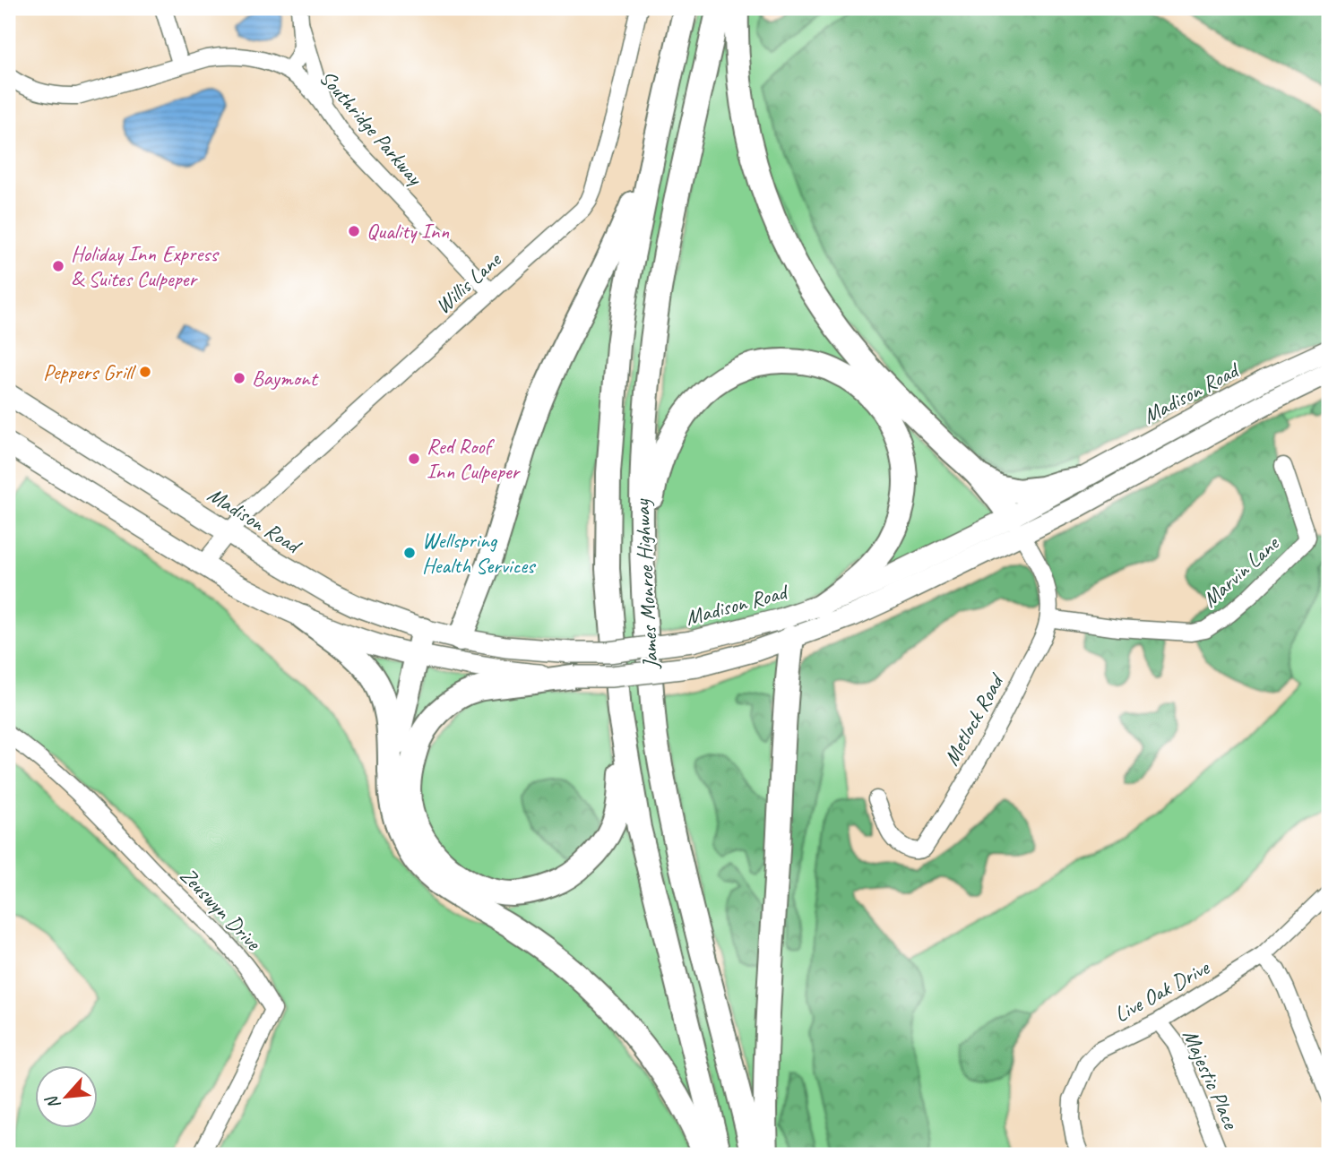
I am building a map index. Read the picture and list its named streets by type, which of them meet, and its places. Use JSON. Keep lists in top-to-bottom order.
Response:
{
  "streets": {
    "highway": ["James Monroe Highway"],
    "main road": ["Madison Road"],
    "street": [
      "Southridge Parkway",
      "Willis Lane",
      "Marvin Lane",
      "Metlock Road",
      "Zeuswyn Drive",
      "Live Oak Drive",
      "Majestic Place"
    ]
  },
  "crossings": [
    ["Southridge Parkway", "Willis Lane"],
    ["Willis Lane", "Madison Road"],
    ["Madison Road", "Metlock Road"],
    ["Marvin Lane", "Metlock Road"],
    ["Live Oak Drive", "Majestic Place"]
  ],
  "places": [
    "Quality Inn",
    "Holiday Inn Express & Suites Culpeper",
    "Peppers Grill",
    "Baymont",
    "Red Roof Inn Culpeper",
    "Wellspring Health Services"
  ],
  "north": "bottom left"
}
